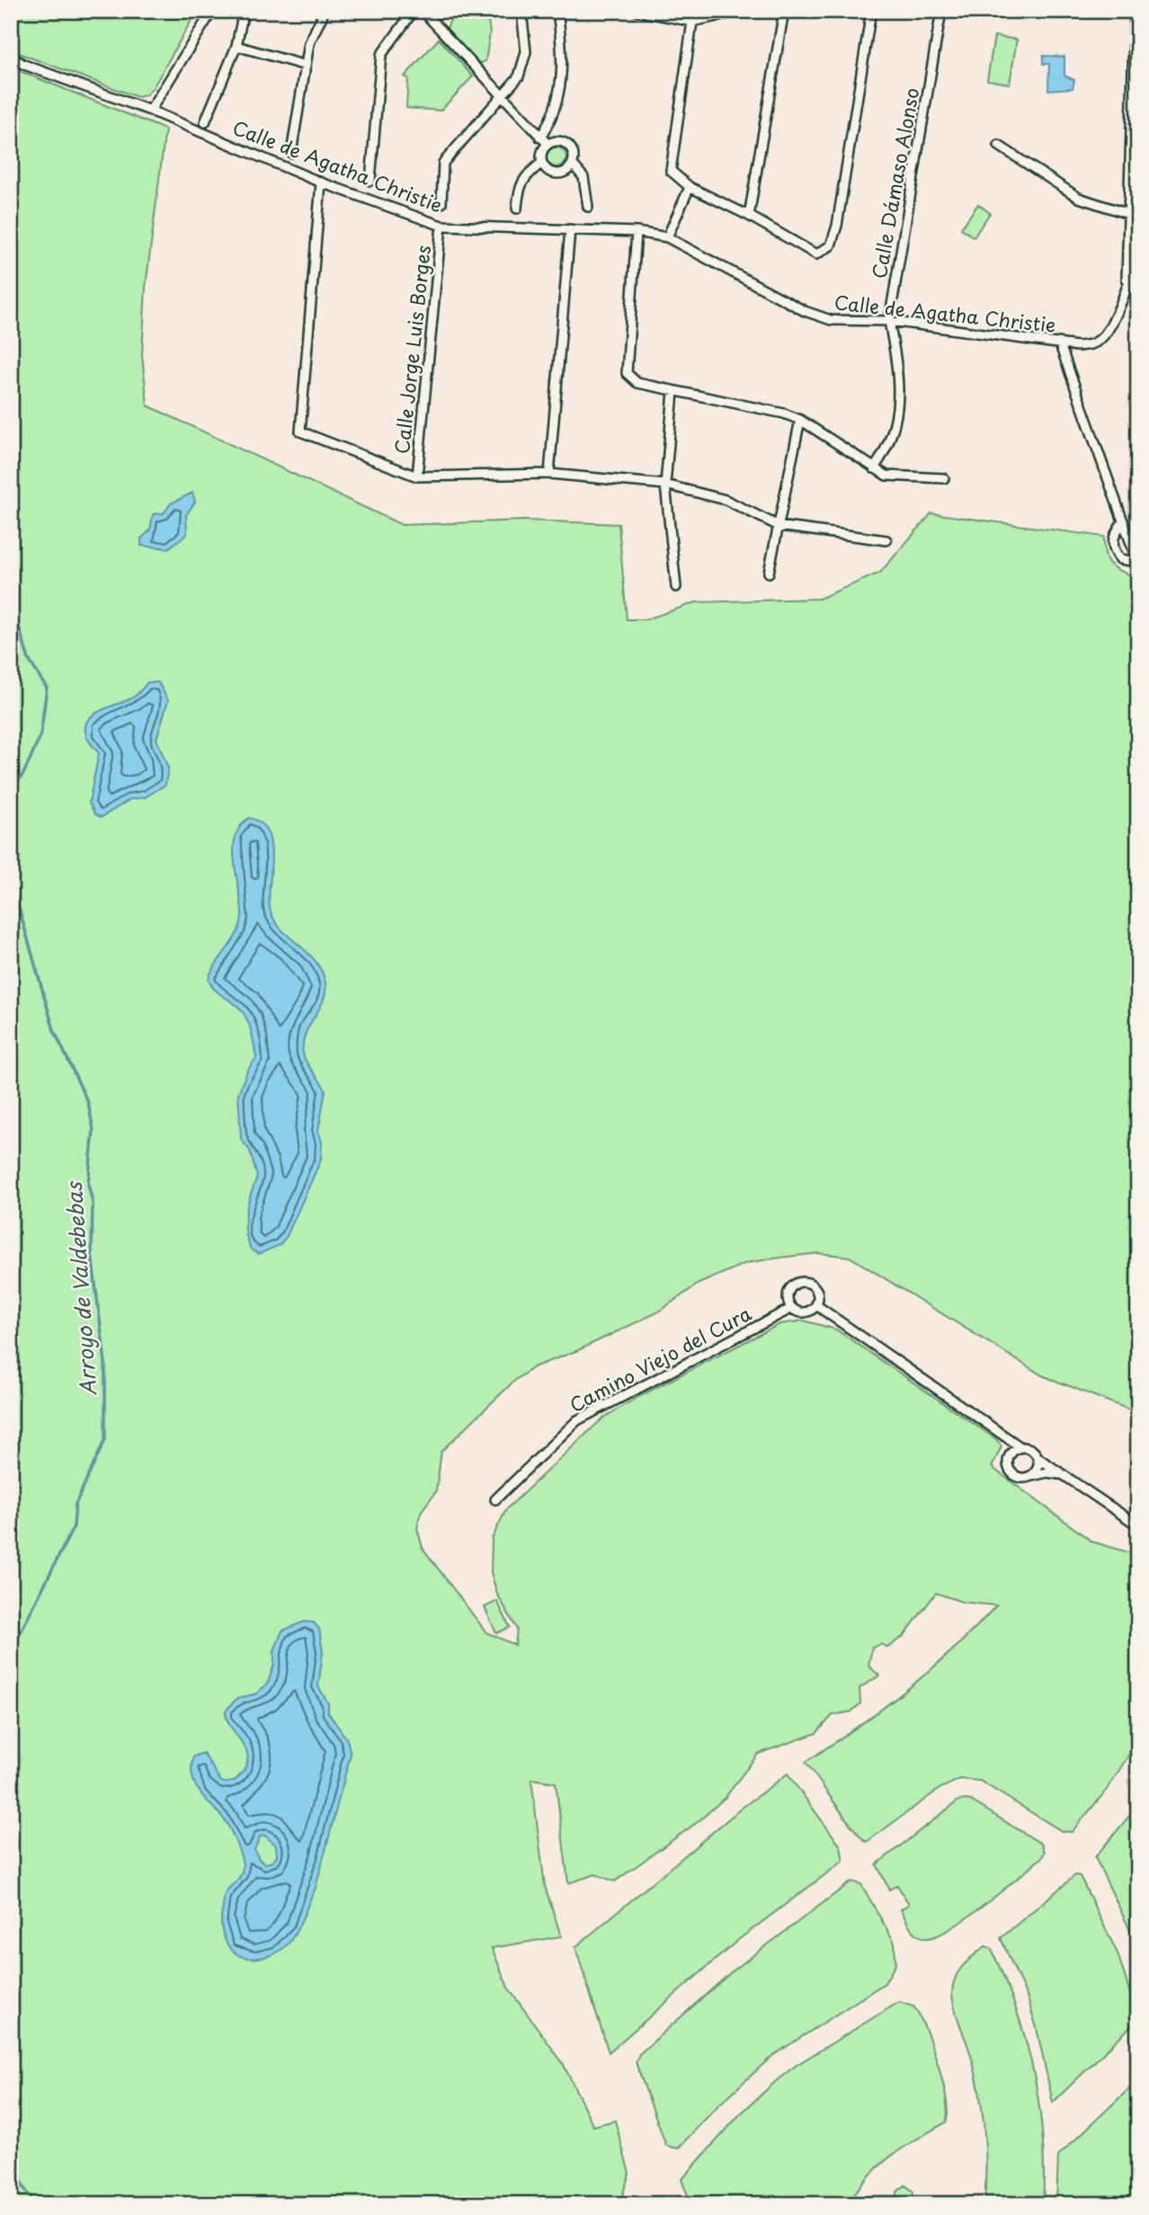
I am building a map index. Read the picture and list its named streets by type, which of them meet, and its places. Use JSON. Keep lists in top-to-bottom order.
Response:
{
  "streets": {
    "street": [
      "Calle de Agatha Christie",
      "Calle Dámaso Alonso",
      "Calle Jorge Luis Borges",
      "Camino Viejo del Cura"
    ]
  },
  "crossings": [
    ["Calle de Agatha Christie", "Calle Dámaso Alonso"],
    ["Calle de Agatha Christie", "Calle Jorge Luis Borges"]
  ],
  "water": ["Arroyo de Valdebebas"]
}
